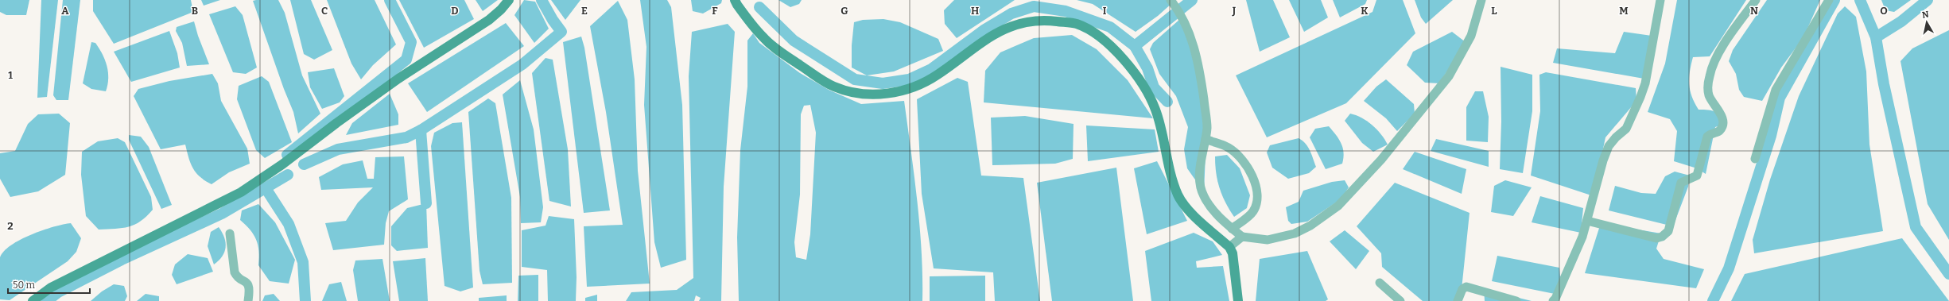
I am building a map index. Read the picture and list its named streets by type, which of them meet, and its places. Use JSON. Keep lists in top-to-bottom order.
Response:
{
  "scale_bar": "50 m",
  "north": "top",
  "grid": {
    "columns": [
      "A",
      "B",
      "C",
      "D",
      "E",
      "F",
      "G",
      "H",
      "I",
      "J",
      "K",
      "L",
      "M",
      "N",
      "O"
    ],
    "rows": ["1", "2"]
  }
}
